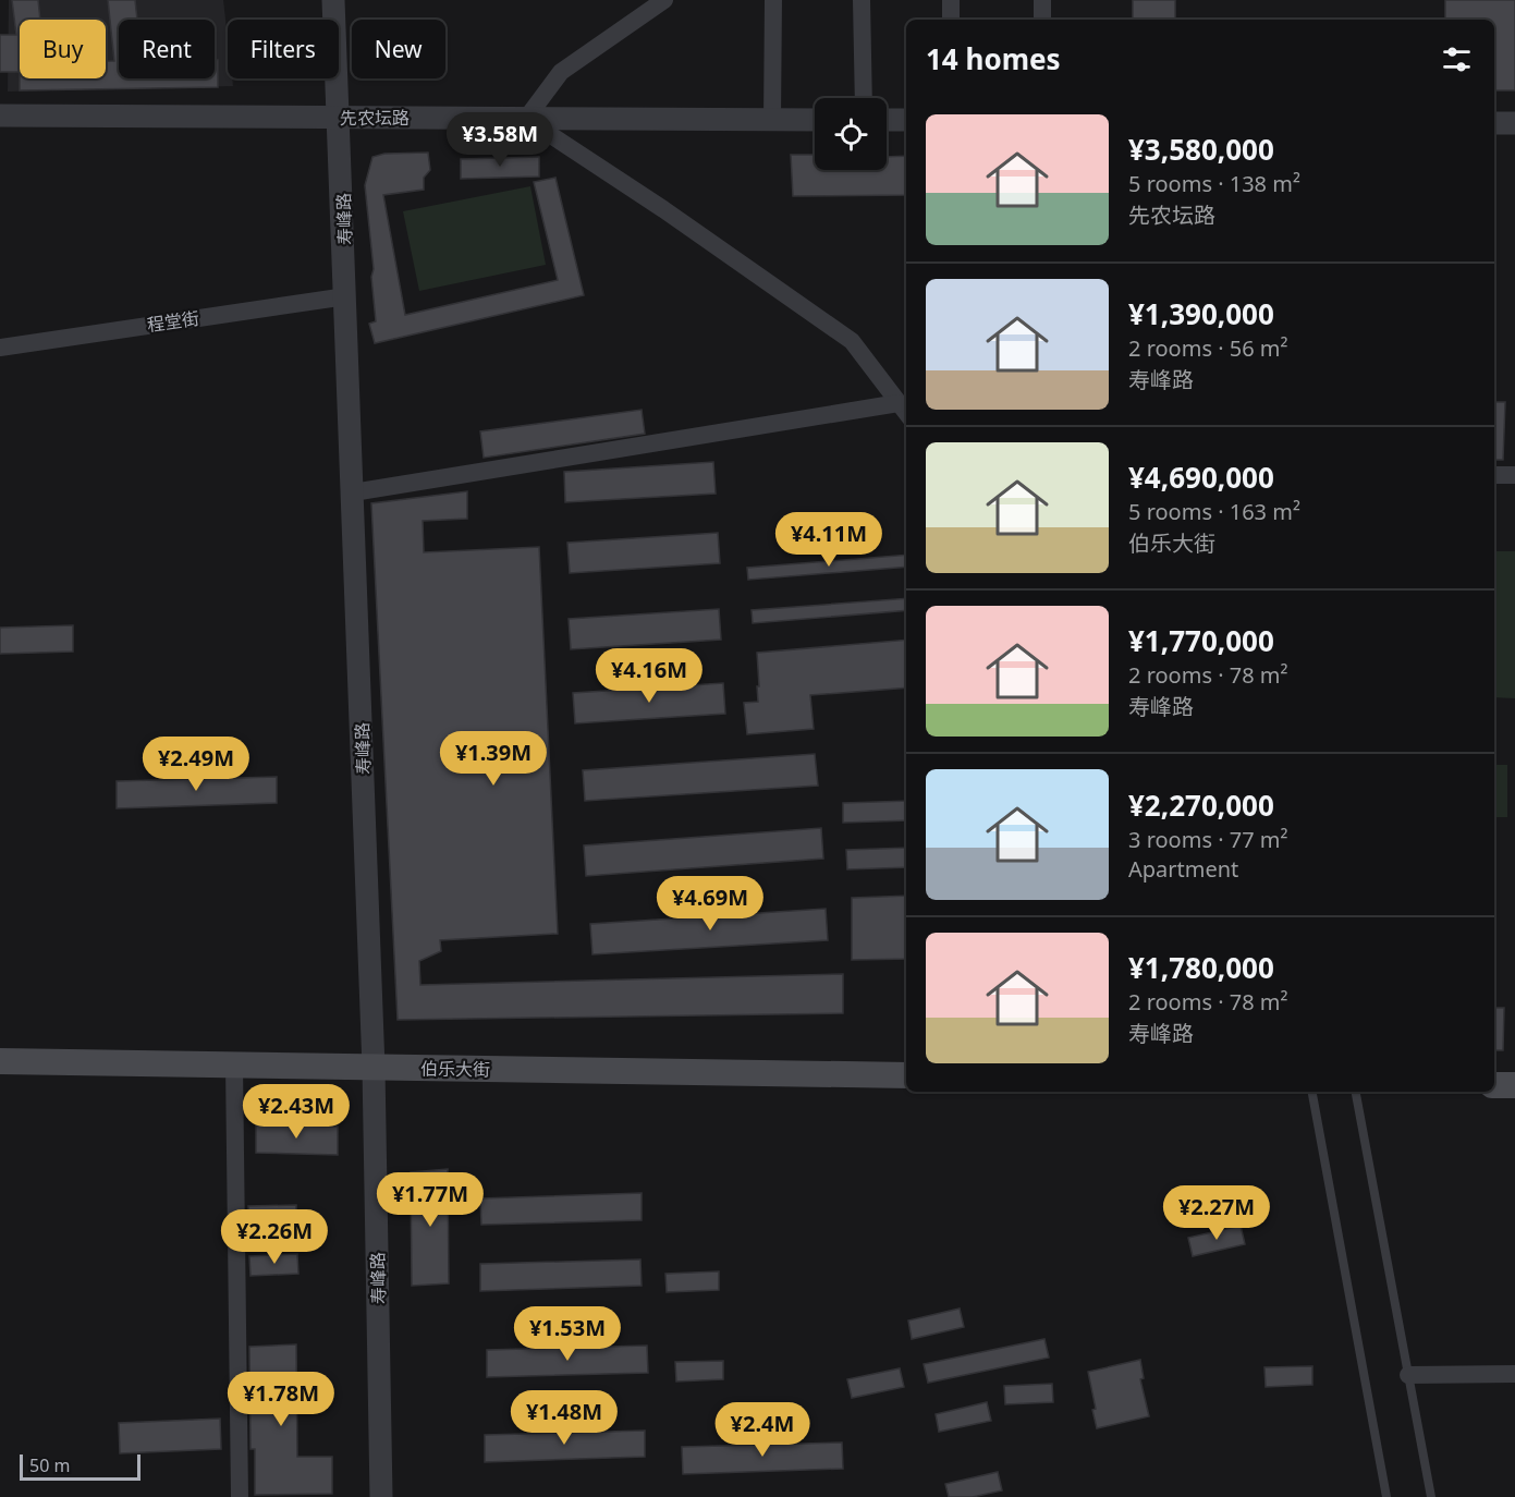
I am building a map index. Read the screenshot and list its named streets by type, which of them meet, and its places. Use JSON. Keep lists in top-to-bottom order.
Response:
{
  "streets": {
    "main road": ["伯乐大街"],
    "street": ["先农坛路", "寿峰路", "程堂街"]
  },
  "crossings": [
    ["先农坛路", "寿峰路"],
    ["寿峰路", "程堂街"],
    ["寿峰路", "伯乐大街"]
  ],
  "scale_bar": "50 m",
  "page": {
    "chip": [
      "Buy",
      "Rent",
      "Filters",
      "New"
    ],
    "heading": "14 homes",
    "list": [
      {
        "name": "¥3,580,000",
        "note": "5 rooms · 138 m² · 先农坛路"
      },
      {
        "name": "¥1,390,000",
        "note": "2 rooms · 56 m² · 寿峰路"
      },
      {
        "name": "¥4,690,000",
        "note": "5 rooms · 163 m² · 伯乐大街"
      },
      {
        "name": "¥1,770,000",
        "note": "2 rooms · 78 m² · 寿峰路"
      },
      {
        "name": "¥2,270,000",
        "note": "3 rooms · 77 m² · Apartment"
      },
      {
        "name": "¥1,780,000",
        "note": "2 rooms · 78 m² · 寿峰路"
      }
    ],
    "price": [
      "¥3.58M",
      "¥4.11M",
      "¥4.16M",
      "¥1.39M",
      "¥2.49M",
      "¥4.69M",
      "¥2.43M",
      "¥1.77M",
      "¥2.27M",
      "¥2.26M",
      "¥1.53M",
      "¥1.78M",
      "¥1.48M",
      "¥2.4M"
    ],
    "scale": "50 m"
  }
}
